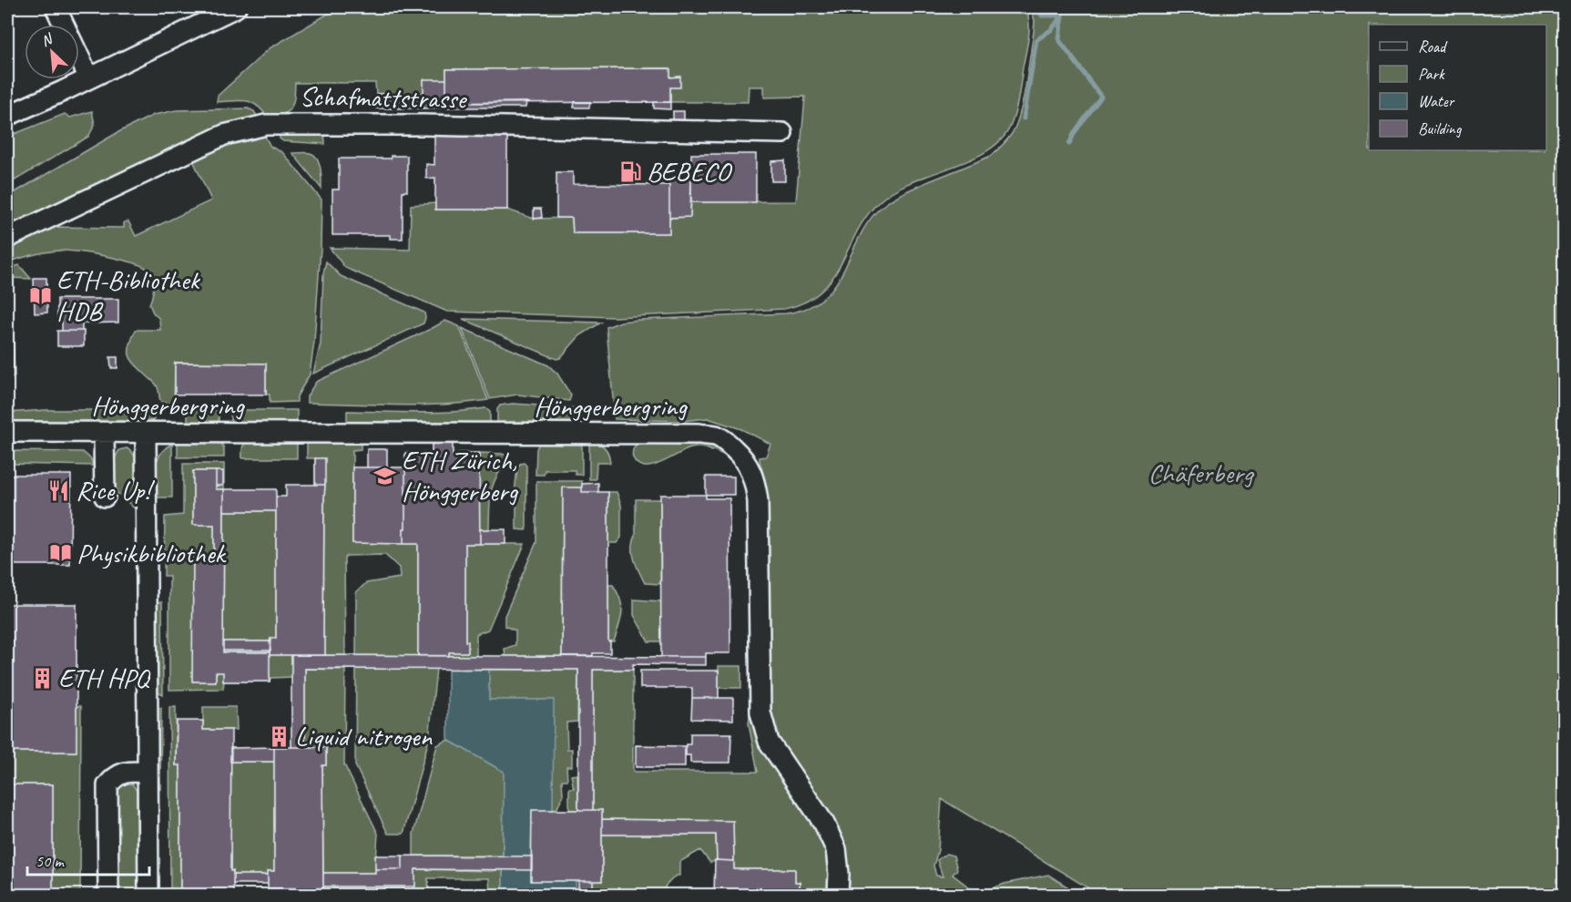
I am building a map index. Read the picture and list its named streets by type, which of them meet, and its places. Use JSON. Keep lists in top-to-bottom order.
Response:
{
  "streets": {
    "street": ["Schafmattstrasse", "Hönggerbergring"]
  },
  "parks": ["Chäferberg"],
  "places": {
    "fuel station": ["BEBECO"],
    "library": ["ETH-Bibliothek HDB", "Physikbibliothek"],
    "school or university": ["ETH Zürich, Hönggerberg"],
    "restaurant": ["Rice Up!"],
    "building": ["ETH HPQ", "Liquid nitrogen"]
  },
  "legend": [
    "Road",
    "Park",
    "Water",
    "Building"
  ],
  "scale_bar": "50 m",
  "north": "top left"
}
